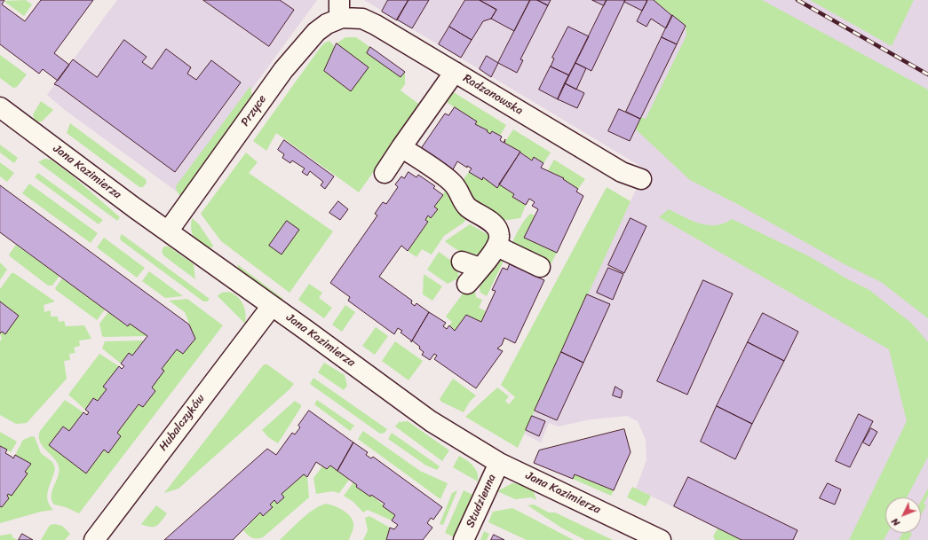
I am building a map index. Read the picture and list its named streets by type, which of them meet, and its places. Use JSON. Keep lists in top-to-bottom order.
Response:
{
  "streets": {
    "street": [
      "Radzanowska",
      "Przyce",
      "Jana Kazimierza",
      "Hubalczyków",
      "Studzienna"
    ]
  },
  "crossings": [
    ["Radzanowska", "Przyce"],
    ["Przyce", "Jana Kazimierza"],
    ["Jana Kazimierza", "Hubalczyków"],
    ["Jana Kazimierza", "Studzienna"]
  ],
  "north": "bottom left"
}
